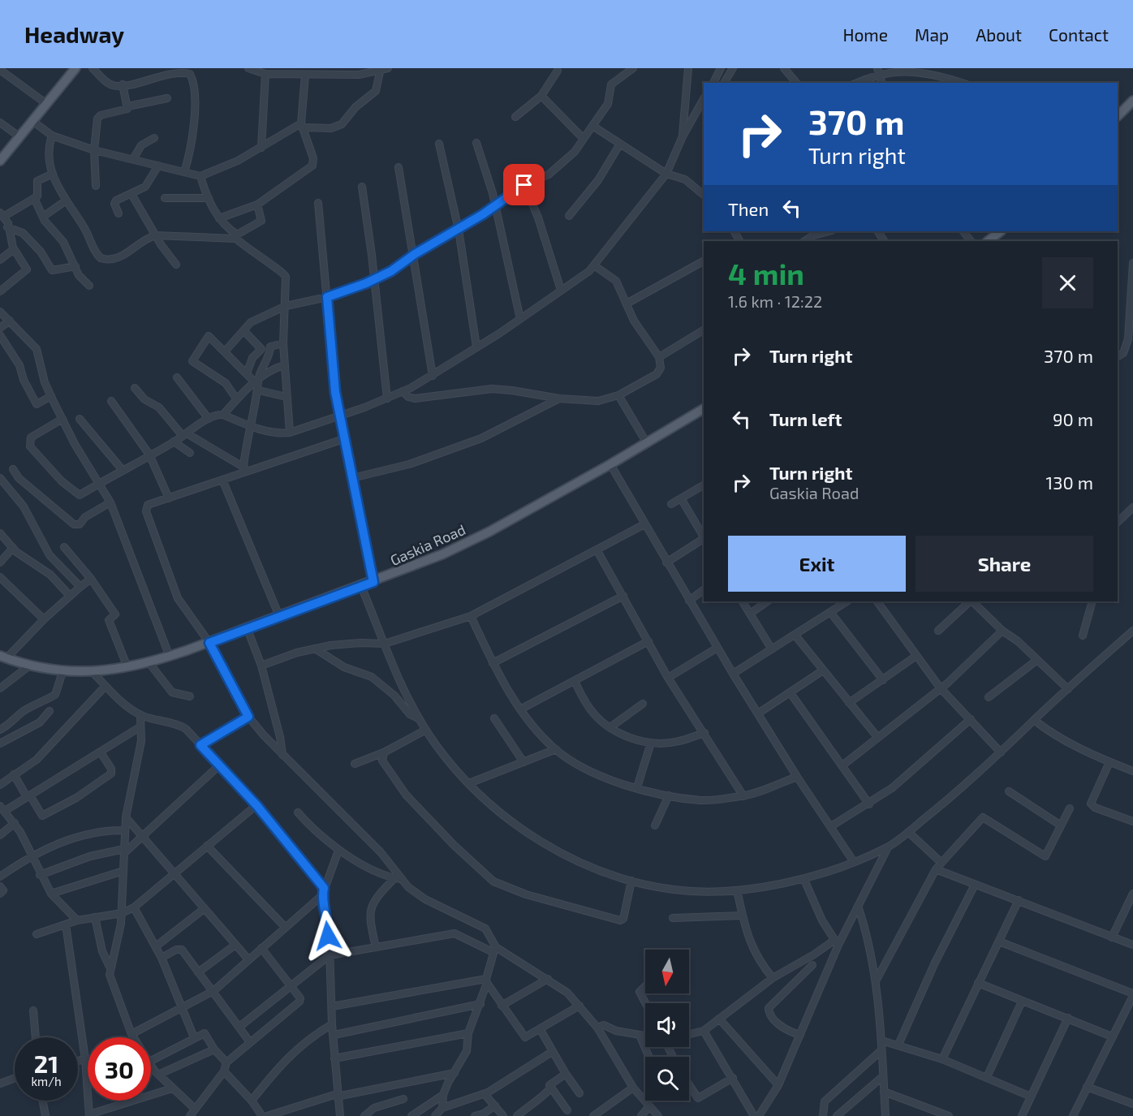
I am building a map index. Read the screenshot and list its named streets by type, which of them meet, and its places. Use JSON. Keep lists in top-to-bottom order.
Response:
{
  "streets": {
    "main road": ["Gaskia Road"]
  },
  "north": "bottom",
  "page": {
    "header": "Headway",
    "nav": [
      "Home",
      "Map",
      "About",
      "Contact"
    ],
    "turn": ["370 m", "Turn right"],
    "then": "Then",
    "heading": ["4 min", "1.6 km · 12:22"],
    "list": [
      {
        "name": "Turn right",
        "value": "370 m"
      },
      {
        "name": "Turn left",
        "value": "90 m"
      },
      {
        "name": "Turn right",
        "note": "Gaskia Road",
        "value": "130 m"
      }
    ],
    "buttons": ["Exit", "Share"],
    "speed": "21 km/h",
    "limit": "30"
  }
}
